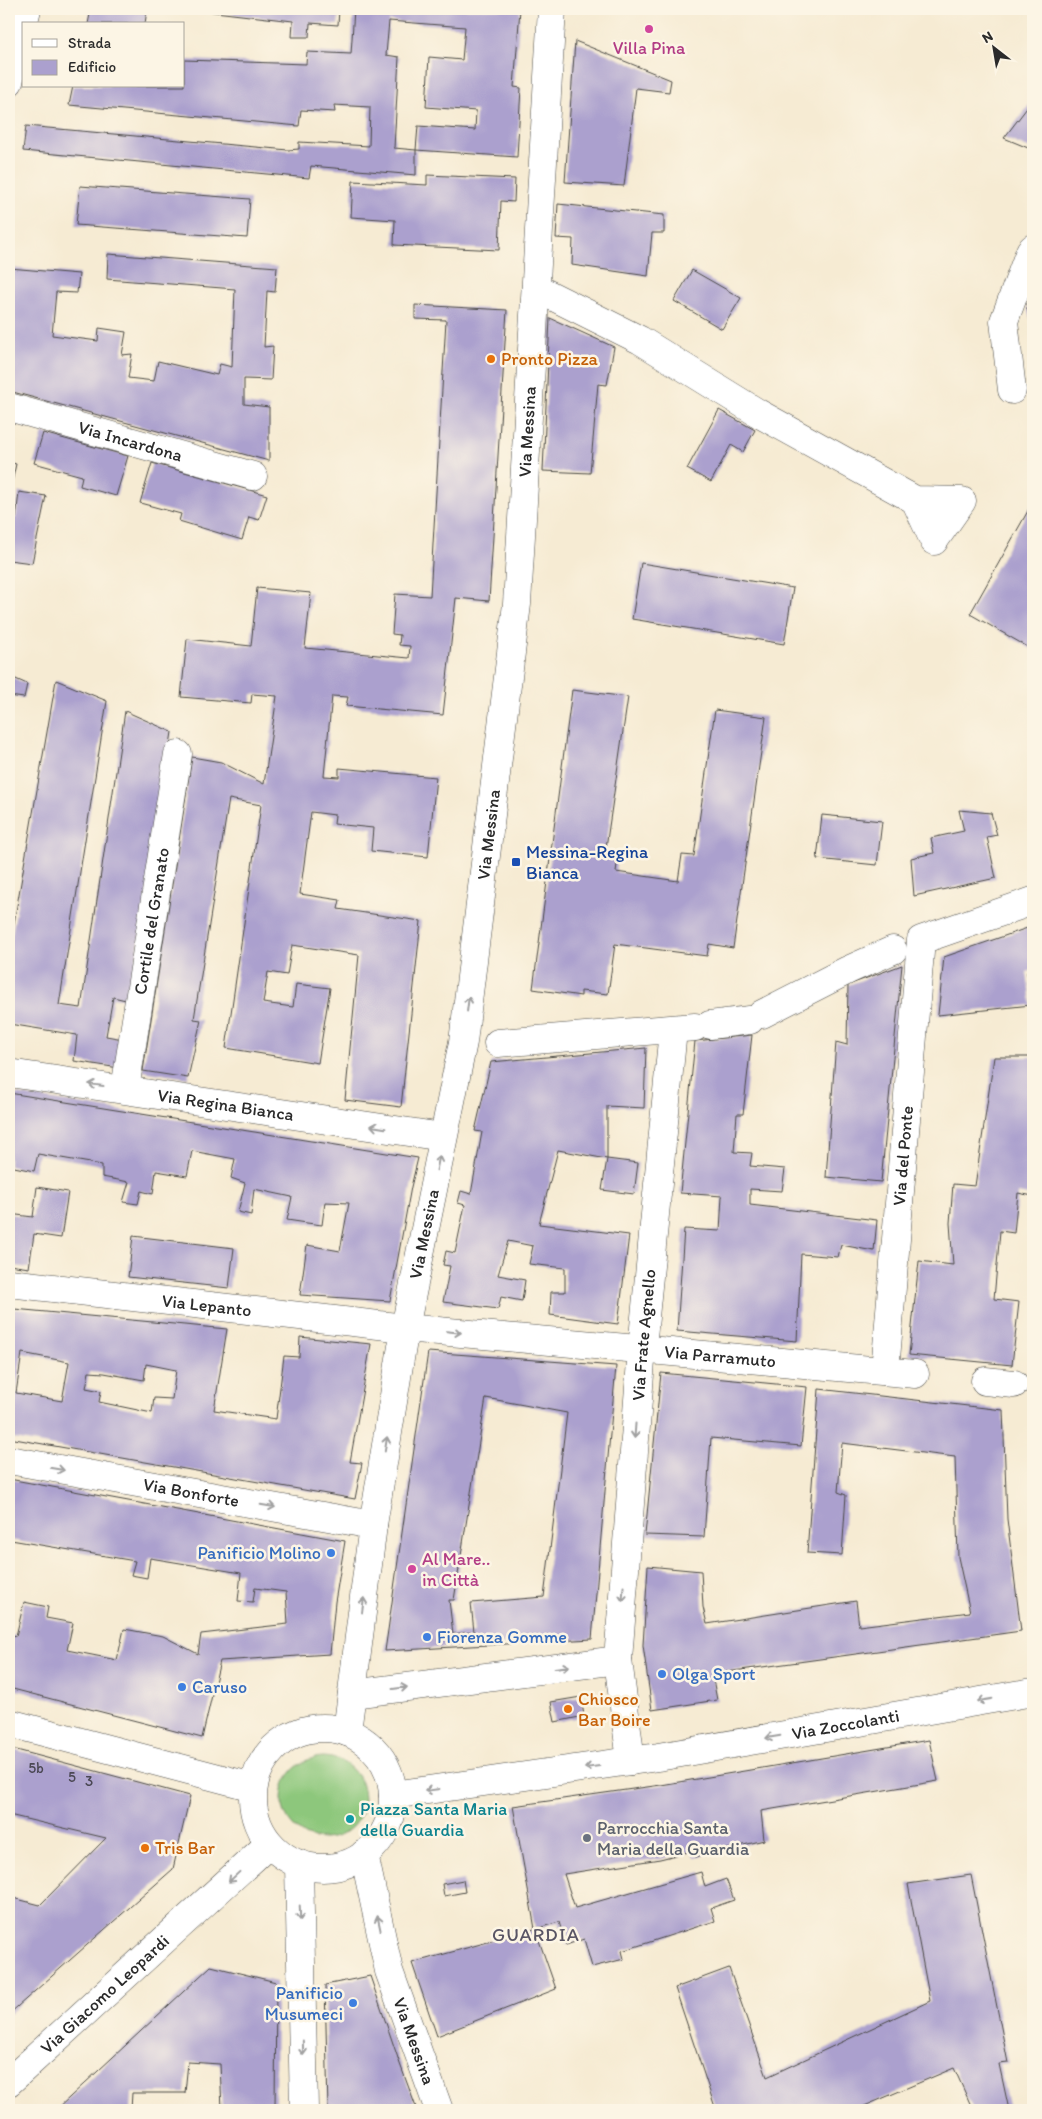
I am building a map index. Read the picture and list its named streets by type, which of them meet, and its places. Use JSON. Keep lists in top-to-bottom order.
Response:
{
  "streets": {
    "street": [
      "Via Messina",
      "Via Incardona",
      "Cortile del Granato",
      "Via Regina Bianca",
      "Via del Ponte",
      "Via Lepanto",
      "Via Frate Agnello",
      "Via Parramuto",
      "Via Bonforte",
      "Via Zoccolanti",
      "Via Giacomo Leopardi"
    ]
  },
  "crossings": [
    ["Via Messina", "Via Regina Bianca"],
    ["Via Messina", "Via Lepanto"],
    ["Via Messina", "Via Parramuto"],
    ["Via Messina", "Via Bonforte"],
    ["Via Messina", "Via Zoccolanti"],
    ["Via Messina", "Via Giacomo Leopardi"],
    ["Cortile del Granato", "Via Regina Bianca"],
    ["Via del Ponte", "Via Parramuto"],
    ["Via Lepanto", "Via Parramuto"],
    ["Via Frate Agnello", "Via Parramuto"],
    ["Via Frate Agnello", "Via Zoccolanti"],
    ["Via Zoccolanti", "Via Giacomo Leopardi"]
  ],
  "one_way": [
    "Via Messina",
    "Via Regina Bianca",
    "Via Frate Agnello",
    "Via Parramuto",
    "Via Bonforte",
    "Via Giacomo Leopardi"
  ],
  "districts": ["GUARDIA"],
  "places": {
    "other": [
      "Villa Pina",
      "Pronto Pizza",
      "Panificio Molino",
      "Al Mare.. in Città",
      "Fiorenza Gomme",
      "Olga Sport",
      "Caruso",
      "Chiosco Bar Boire",
      "Piazza Santa Maria della Guardia",
      "Parrocchia Santa Maria della Guardia",
      "Tris Bar",
      "Panificio Musumeci"
    ],
    "transit": ["Messina-Regina Bianca"]
  },
  "house_numbers": ["5b", "5", "3"],
  "legend": ["Strada", "Edificio"],
  "north": "top left"
}
